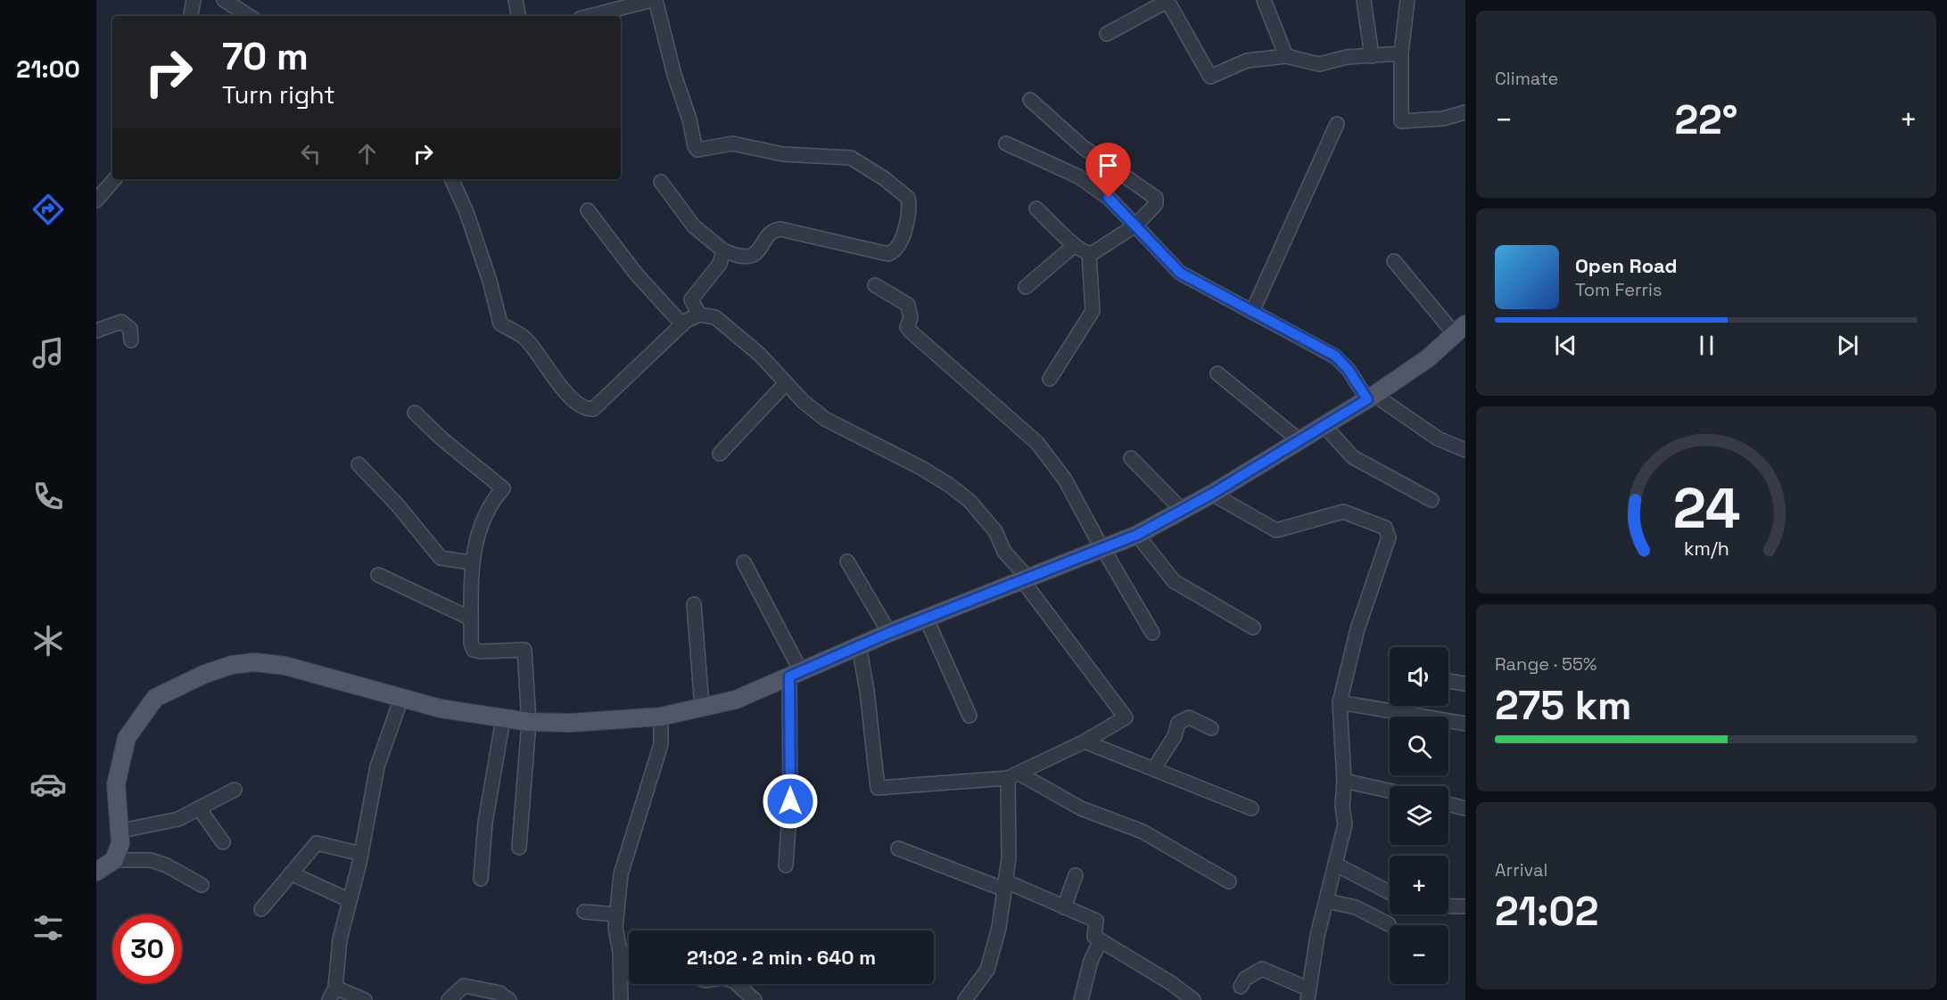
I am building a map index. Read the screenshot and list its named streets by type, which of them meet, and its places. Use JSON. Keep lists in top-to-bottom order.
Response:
{
  "page": {
    "tabs": "21:00",
    "tile": [
      "Climate",
      ["Range · 55%", "275 km"],
      ["Arrival", "21:02"]
    ],
    "turn": ["70 m", "Turn right"],
    "heat": ["−", "22°", "+"],
    "song": ["Open Road", "Tom Ferris"],
    "map_buttons": ["+", "−"],
    "limit": "30",
    "trip": "21:02 · 2 min · 640 m",
    "gauge": ["24", "km/h"]
  }
}
